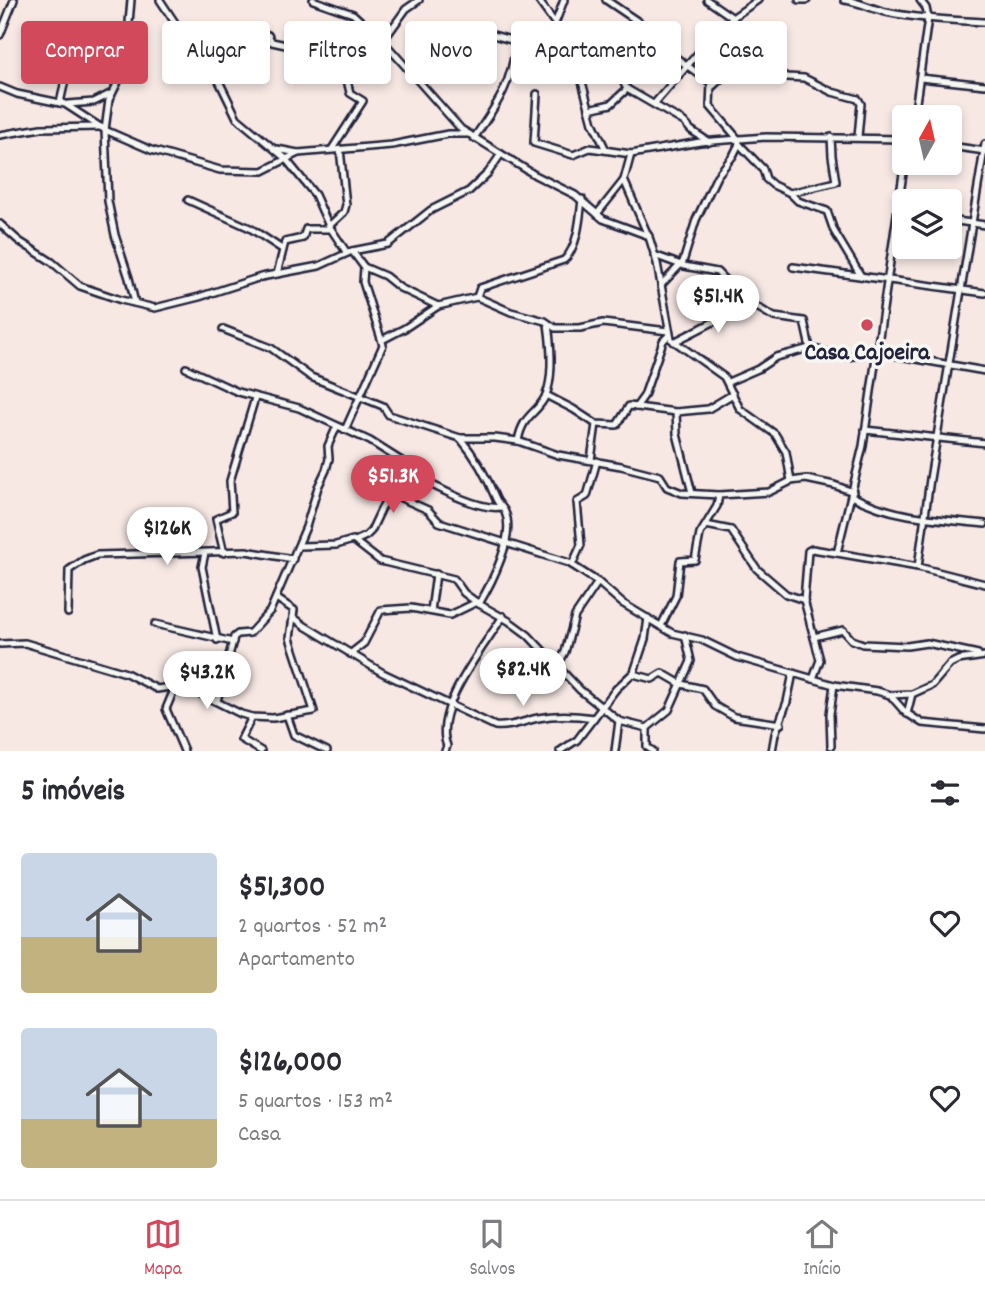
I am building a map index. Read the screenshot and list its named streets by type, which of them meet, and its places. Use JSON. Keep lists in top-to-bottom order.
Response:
{
  "places": ["Casa Cajoeira"],
  "north": "top",
  "page": {
    "chip": [
      "Comprar",
      "Alugar",
      "Filtros",
      "Novo",
      "Apartamento",
      "Casa"
    ],
    "price": [
      "$51.4K",
      "$51.3K",
      "$126K",
      "$82.4K",
      "$43.2K"
    ],
    "heading": "5 imóveis",
    "list": [
      {
        "name": "$51,300",
        "note": "2 quartos · 52 m² · Apartamento"
      },
      {
        "name": "$126,000",
        "note": "5 quartos · 153 m² · Casa"
      }
    ],
    "tabs": ["Mapa", "Salvos", "Início"]
  }
}
